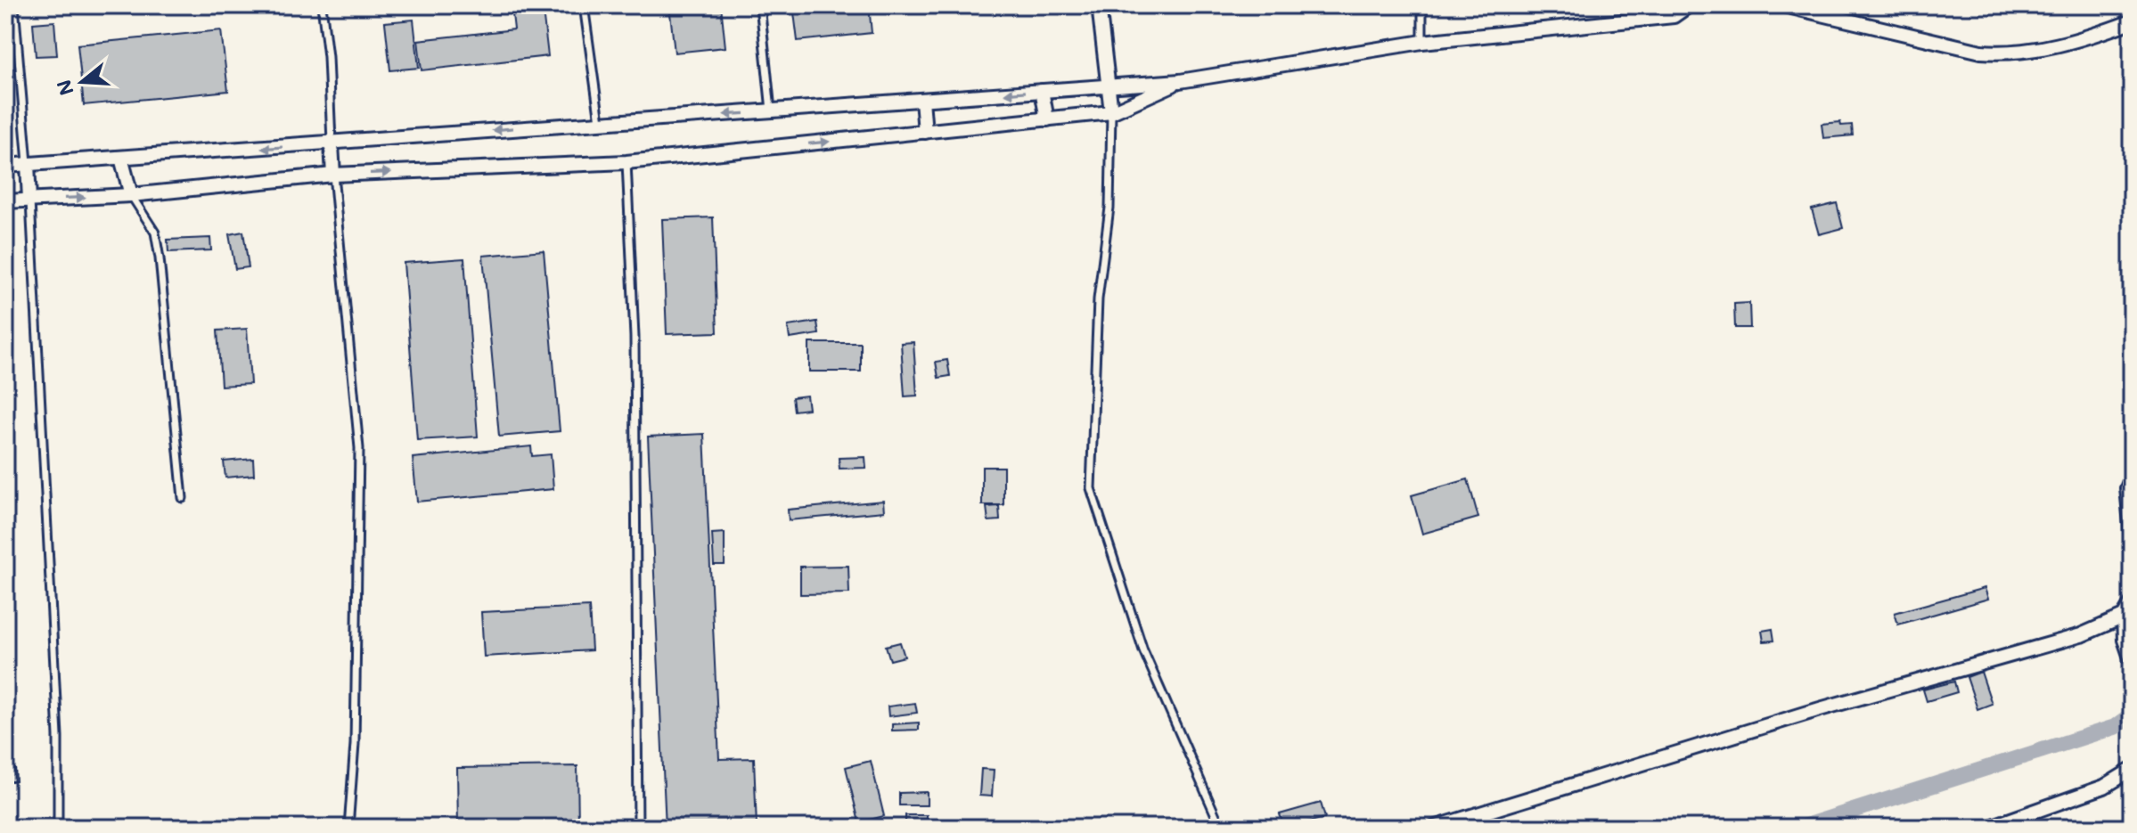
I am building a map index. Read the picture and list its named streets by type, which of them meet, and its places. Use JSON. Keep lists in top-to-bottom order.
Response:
{
  "north": "left"
}
